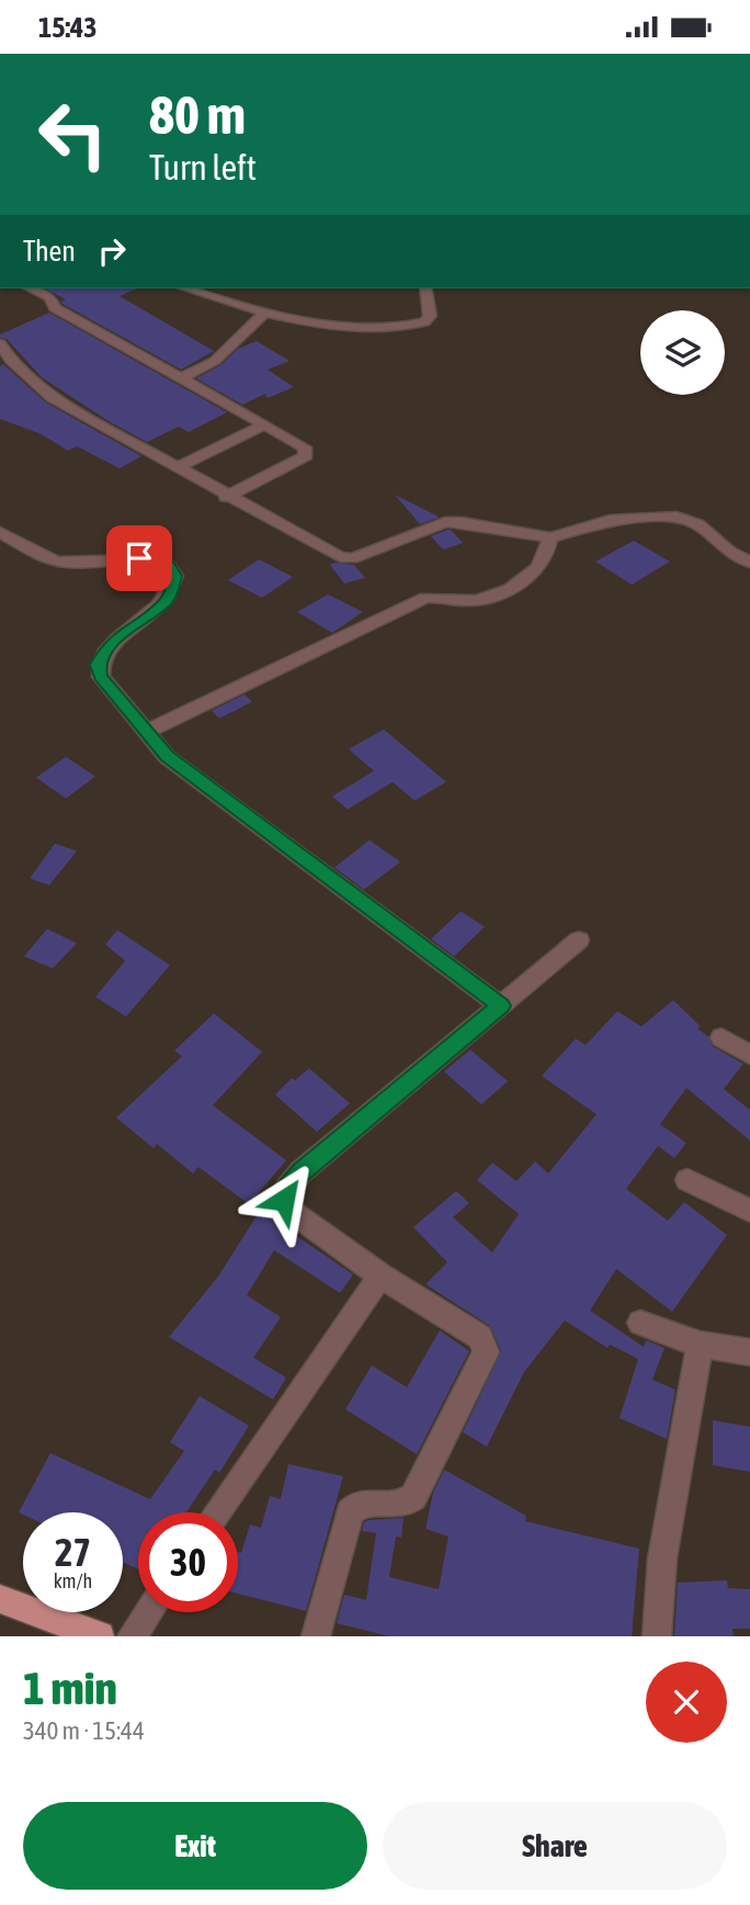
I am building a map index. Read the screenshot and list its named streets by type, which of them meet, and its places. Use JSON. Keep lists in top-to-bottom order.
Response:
{
  "page": {
    "status": "15:43",
    "turn": ["80 m", "Turn left"],
    "then": "Then",
    "speed": "27 km/h",
    "limit": "30",
    "heading": ["1 min", "340 m · 15:44"],
    "buttons": ["Exit", "Share"]
  }
}
